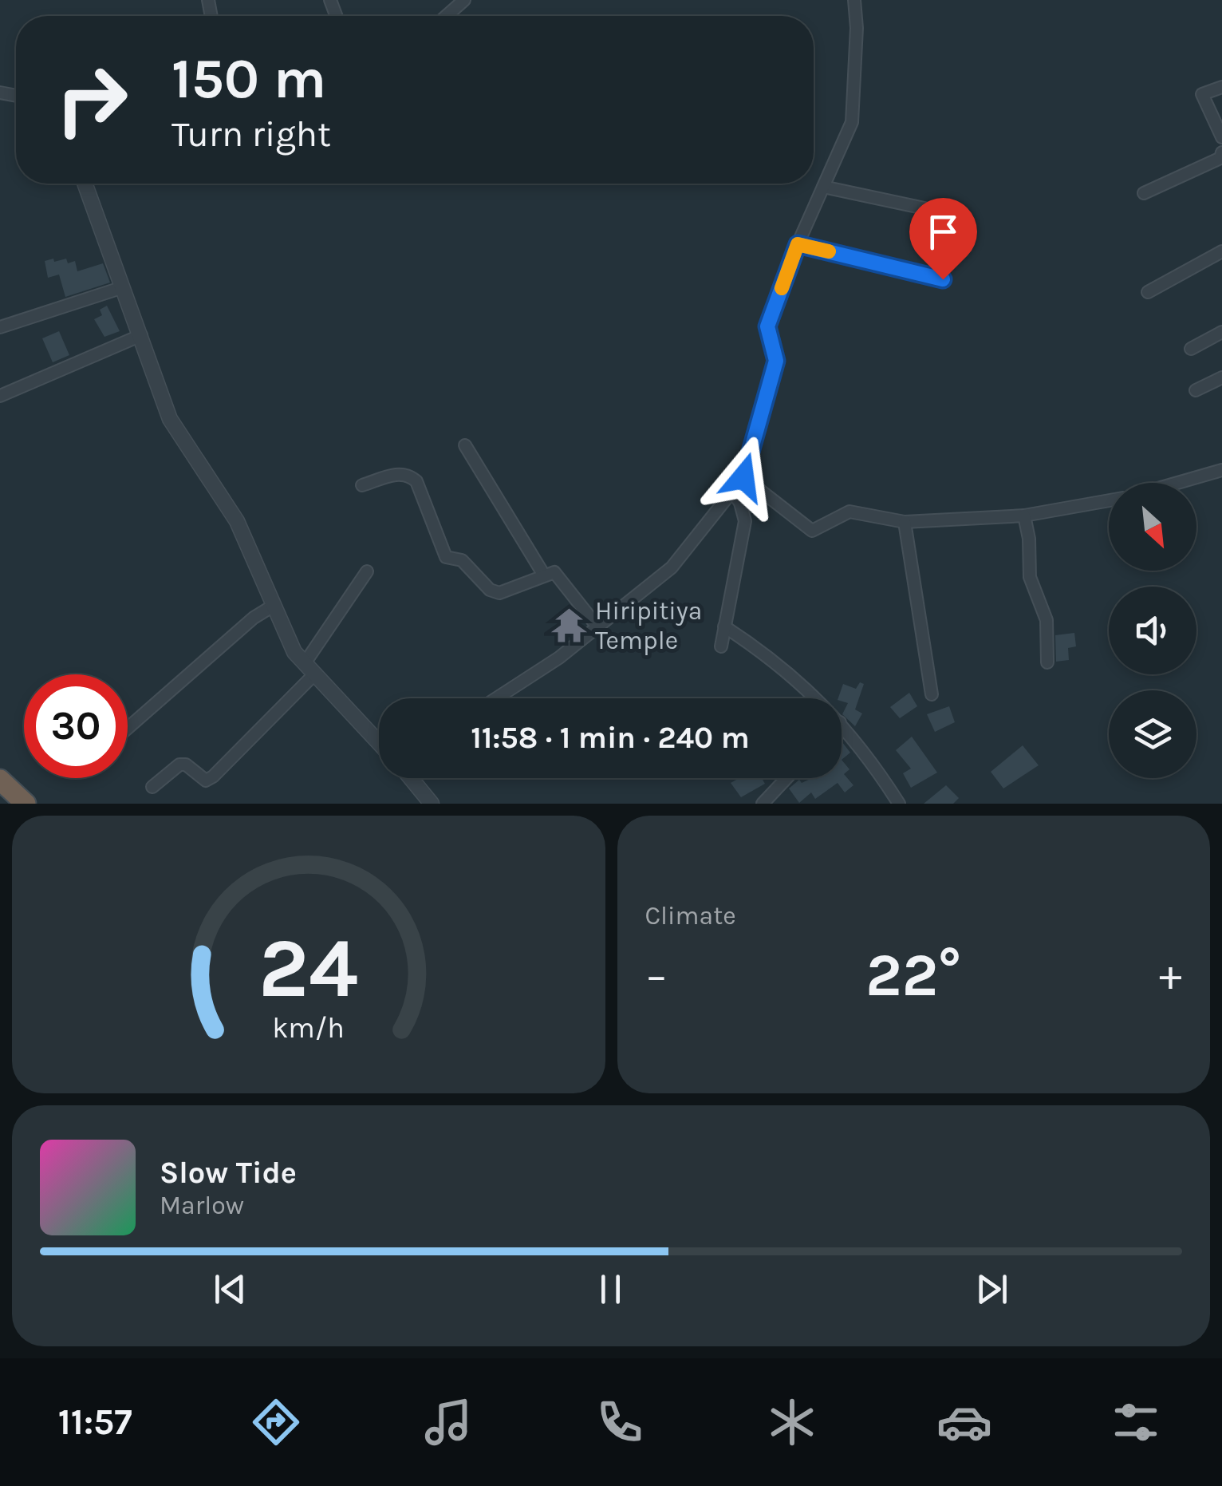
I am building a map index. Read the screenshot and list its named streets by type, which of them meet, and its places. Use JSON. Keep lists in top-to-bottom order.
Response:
{
  "places": {
    "temple": ["Hiripitiya Temple"]
  },
  "north": "bottom right",
  "page": {
    "turn": ["150 m", "Turn right"],
    "limit": "30",
    "trip": "11:58 · 1 min · 240 m",
    "tile": "Climate",
    "heat": ["−", "22°", "+"],
    "song": ["Slow Tide", "Marlow"],
    "tabs": "11:57",
    "gauge": ["24", "km/h"]
  }
}
